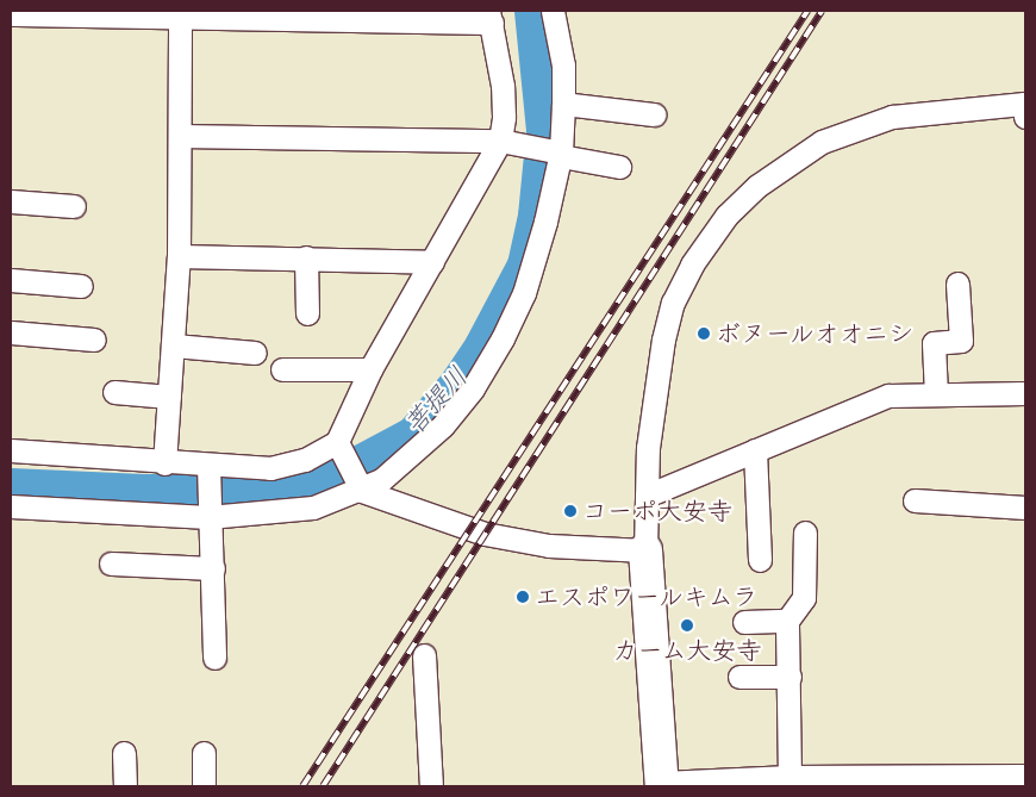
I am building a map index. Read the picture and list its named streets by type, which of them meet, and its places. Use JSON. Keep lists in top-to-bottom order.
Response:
{
  "water": ["菩提川"],
  "places": [
    "ボヌールオオニシ",
    "コーポ大安寺",
    "エスポワールキムラ",
    "カーム大安寺"
  ]
}
